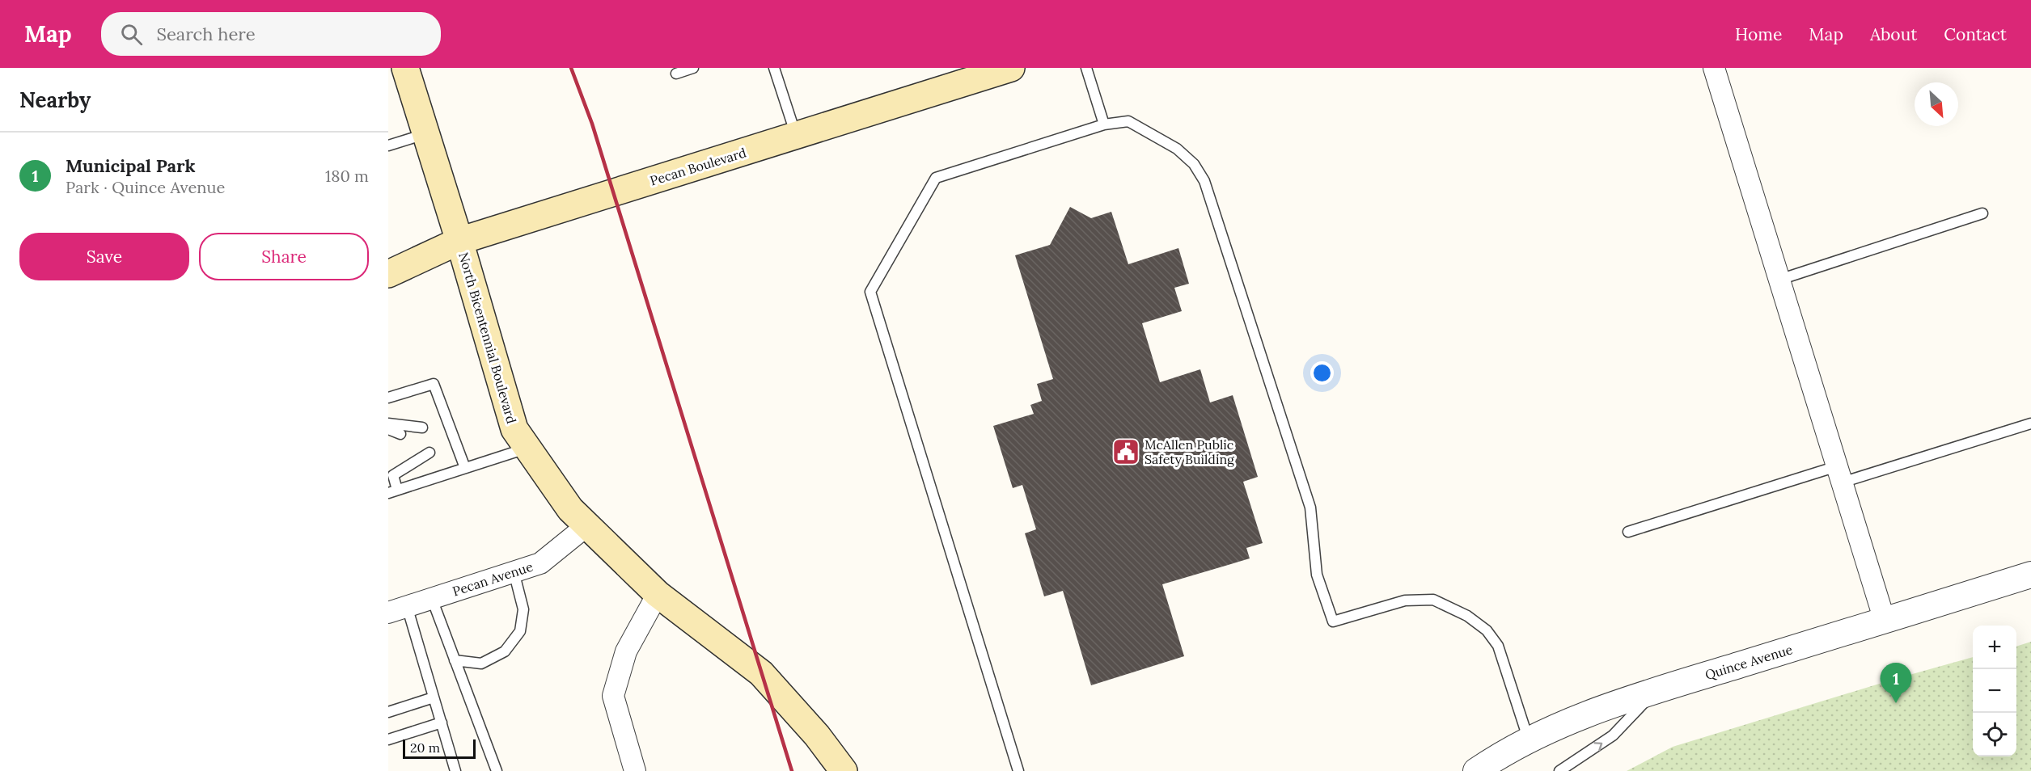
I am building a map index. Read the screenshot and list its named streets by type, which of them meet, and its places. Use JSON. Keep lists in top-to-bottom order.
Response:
{
  "streets": {
    "main road": ["Pecan Boulevard", "North Bicentennial Boulevard"],
    "street": ["Pecan Avenue", "Quince Avenue"]
  },
  "crossings": [
    ["Pecan Boulevard", "North Bicentennial Boulevard"],
    ["North Bicentennial Boulevard", "Pecan Avenue"]
  ],
  "places": {
    "public building": ["McAllen Public Safety Building"]
  },
  "scale_bar": "20 m",
  "north": "bottom right",
  "page": {
    "header": "Map",
    "search": "Search here",
    "nav": [
      "Home",
      "Map",
      "About",
      "Contact"
    ],
    "heading": "Nearby",
    "list": [
      {
        "mark": "1",
        "name": "Municipal Park",
        "note": "Park · Quince Avenue",
        "value": "180 m"
      }
    ],
    "buttons": ["Save", "Share"],
    "map_buttons": ["+", "−"],
    "pins": "1",
    "scale": "20 m"
  }
}
